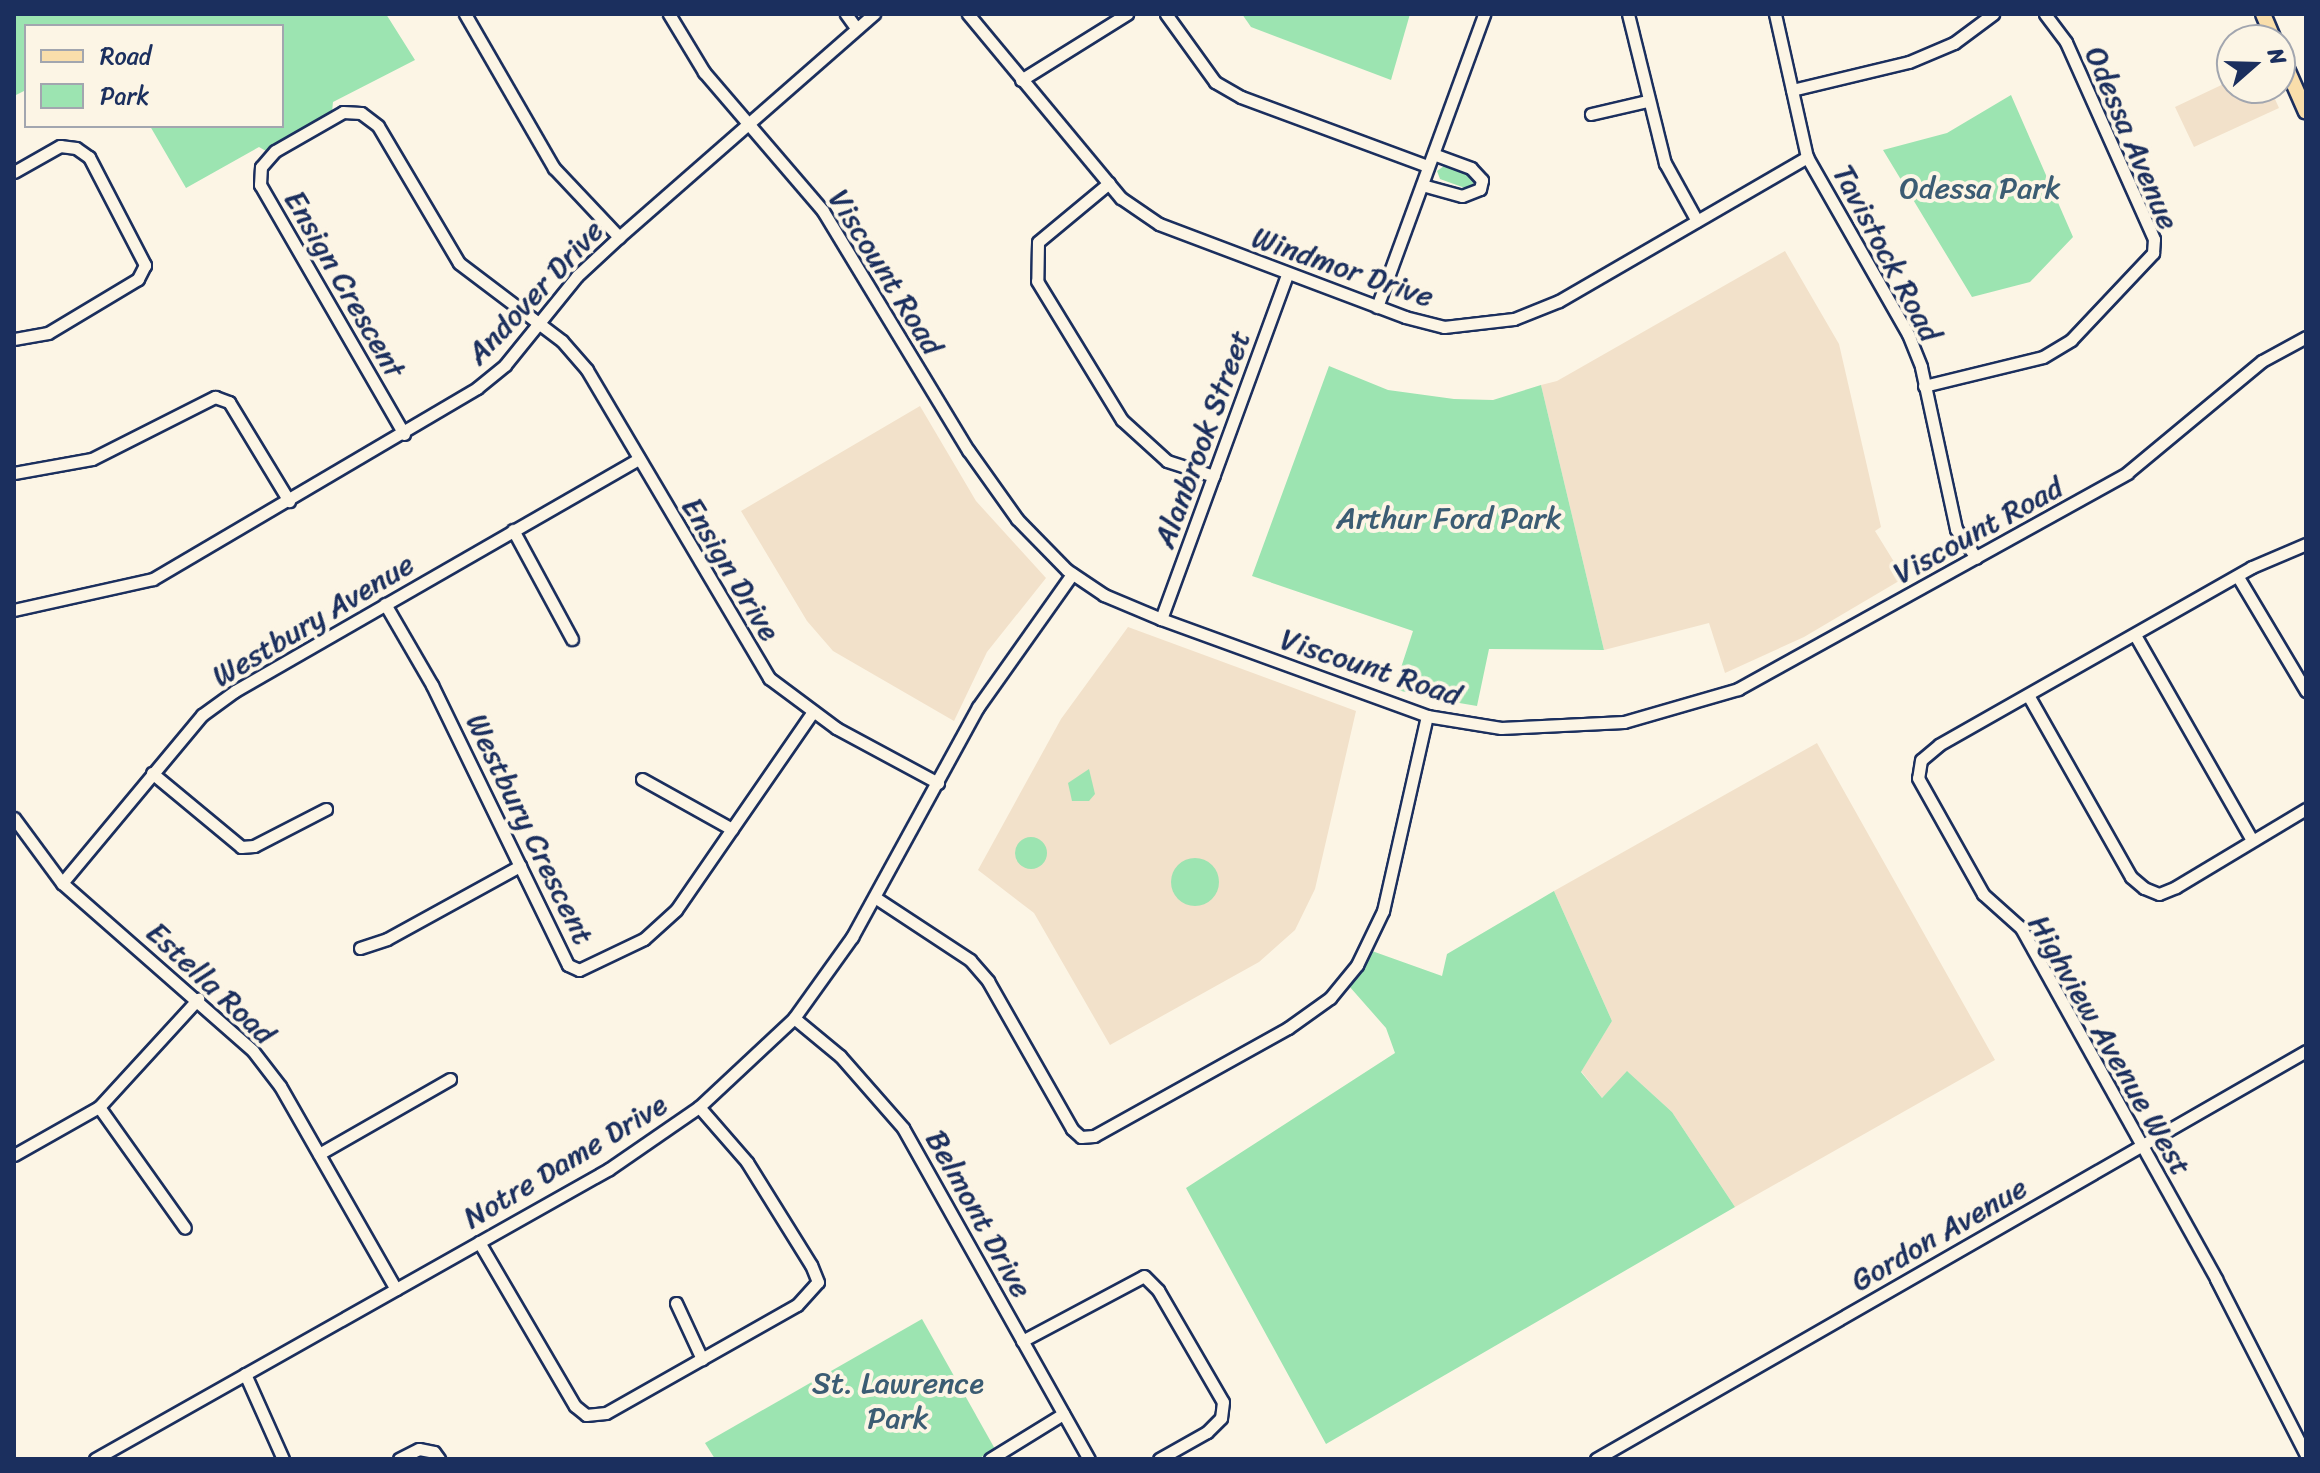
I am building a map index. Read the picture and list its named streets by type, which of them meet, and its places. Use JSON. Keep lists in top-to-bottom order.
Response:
{
  "streets": {
    "street": [
      "Odessa Avenue",
      "Tavistock Road",
      "Windmor Drive",
      "Viscount Road",
      "Ensign Crescent",
      "Andover Drive",
      "Alanbrook Street",
      "Ensign Drive",
      "Westbury Avenue",
      "Westbury Crescent",
      "Estella Road",
      "Highview Avenue West",
      "Notre Dame Drive",
      "Belmont Drive",
      "Gordon Avenue"
    ]
  },
  "crossings": [
    ["Odessa Avenue", "Tavistock Road"],
    ["Tavistock Road", "Windmor Drive"],
    ["Tavistock Road", "Viscount Road"],
    ["Windmor Drive", "Alanbrook Street"],
    ["Viscount Road", "Andover Drive"],
    ["Viscount Road", "Alanbrook Street"],
    ["Viscount Road", "Notre Dame Drive"],
    ["Ensign Crescent", "Andover Drive"],
    ["Ensign Crescent", "Ensign Drive"],
    ["Andover Drive", "Ensign Drive"],
    ["Ensign Drive", "Westbury Avenue"],
    ["Ensign Drive", "Westbury Crescent"],
    ["Ensign Drive", "Notre Dame Drive"],
    ["Westbury Avenue", "Westbury Crescent"],
    ["Westbury Avenue", "Estella Road"],
    ["Estella Road", "Notre Dame Drive"],
    ["Highview Avenue West", "Gordon Avenue"],
    ["Notre Dame Drive", "Belmont Drive"]
  ],
  "parks": ["Odessa Park", "Arthur Ford Park", "St. Lawrence Park"],
  "legend": ["Road", "Park"],
  "north": "right"
}
